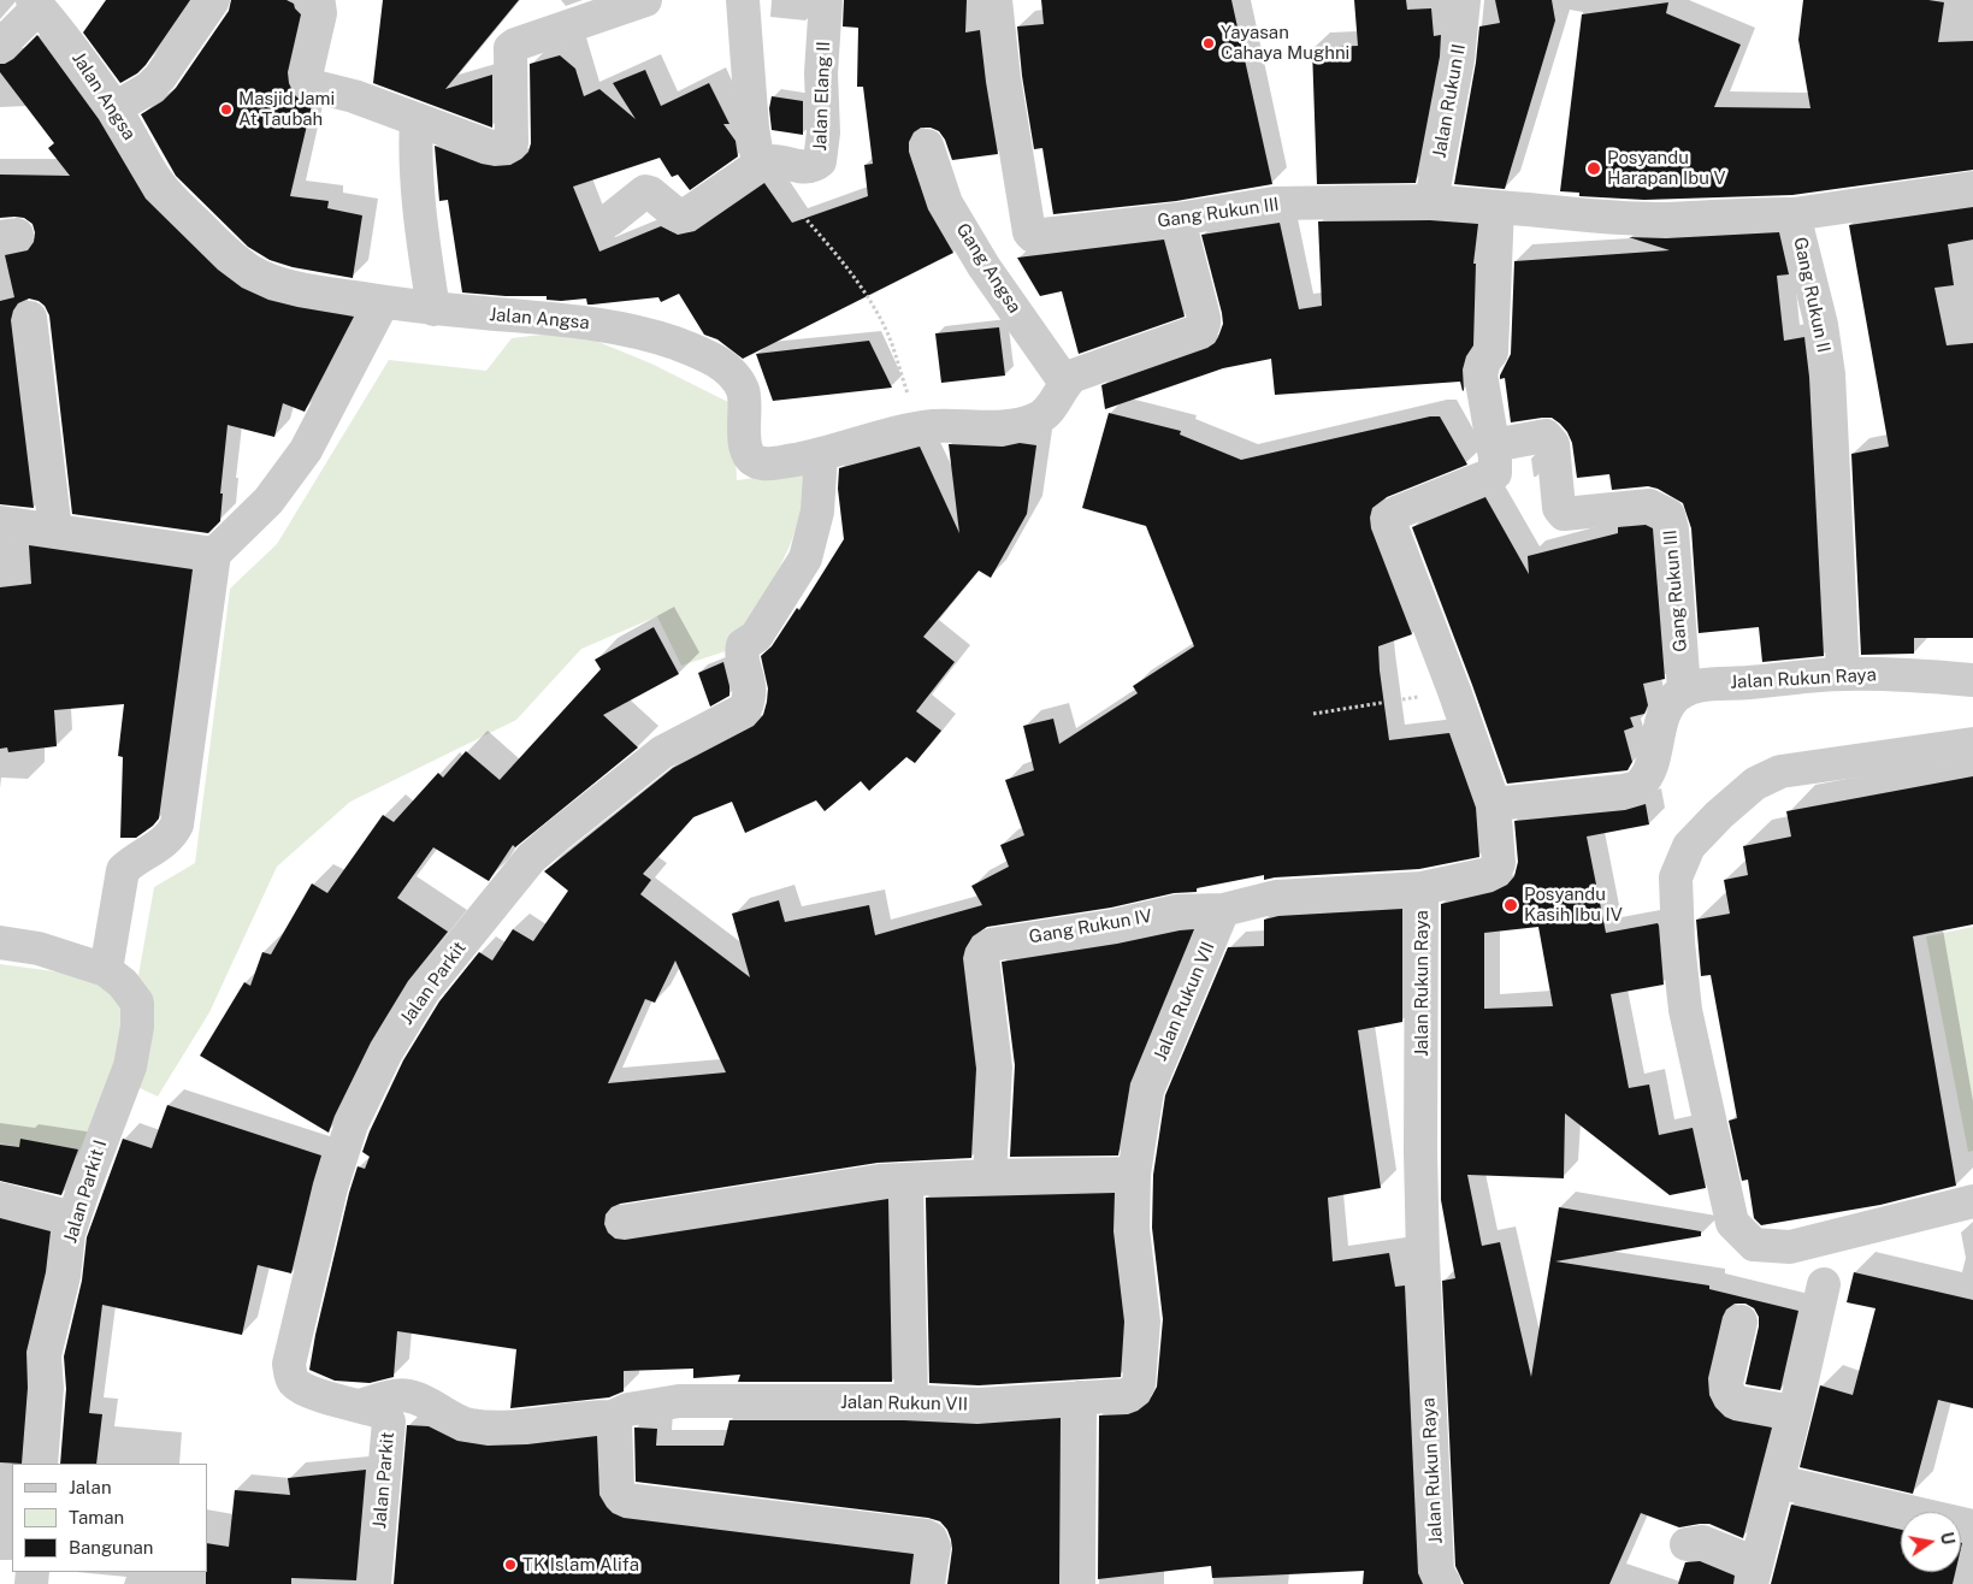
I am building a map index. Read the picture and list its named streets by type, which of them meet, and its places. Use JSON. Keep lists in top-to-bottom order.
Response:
{
  "streets": {
    "street": [
      "Jalan Angsa",
      "Jalan Elang II",
      "Jalan Rukun II",
      "Gang Rukun III",
      "Gang Angsa",
      "Gang Rukun II",
      "Jalan Rukun Raya",
      "Gang Rukun IV",
      "Jalan Parkit",
      "Jalan Rukun VII",
      "Jalan Parkit I"
    ]
  },
  "crossings": [
    ["Jalan Angsa", "Gang Angsa"],
    ["Jalan Angsa", "Jalan Parkit"],
    ["Jalan Rukun II", "Gang Rukun III"],
    ["Gang Rukun III", "Gang Rukun II"],
    ["Gang Rukun III", "Jalan Rukun Raya"],
    ["Gang Rukun II", "Jalan Rukun Raya"],
    ["Jalan Rukun Raya", "Gang Rukun IV"],
    ["Gang Rukun IV", "Jalan Rukun VII"],
    ["Jalan Parkit", "Jalan Rukun VII"]
  ],
  "places": [
    "Yayasan Cahaya Mughni",
    "Masjid Jami At Taubah",
    "Posyandu Harapan Ibu V",
    "Posyandu Kasih Ibu IV",
    "TK Islam Alifa"
  ],
  "legend": ["Jalan", "Taman", "Bangunan"],
  "north": "right"
}
